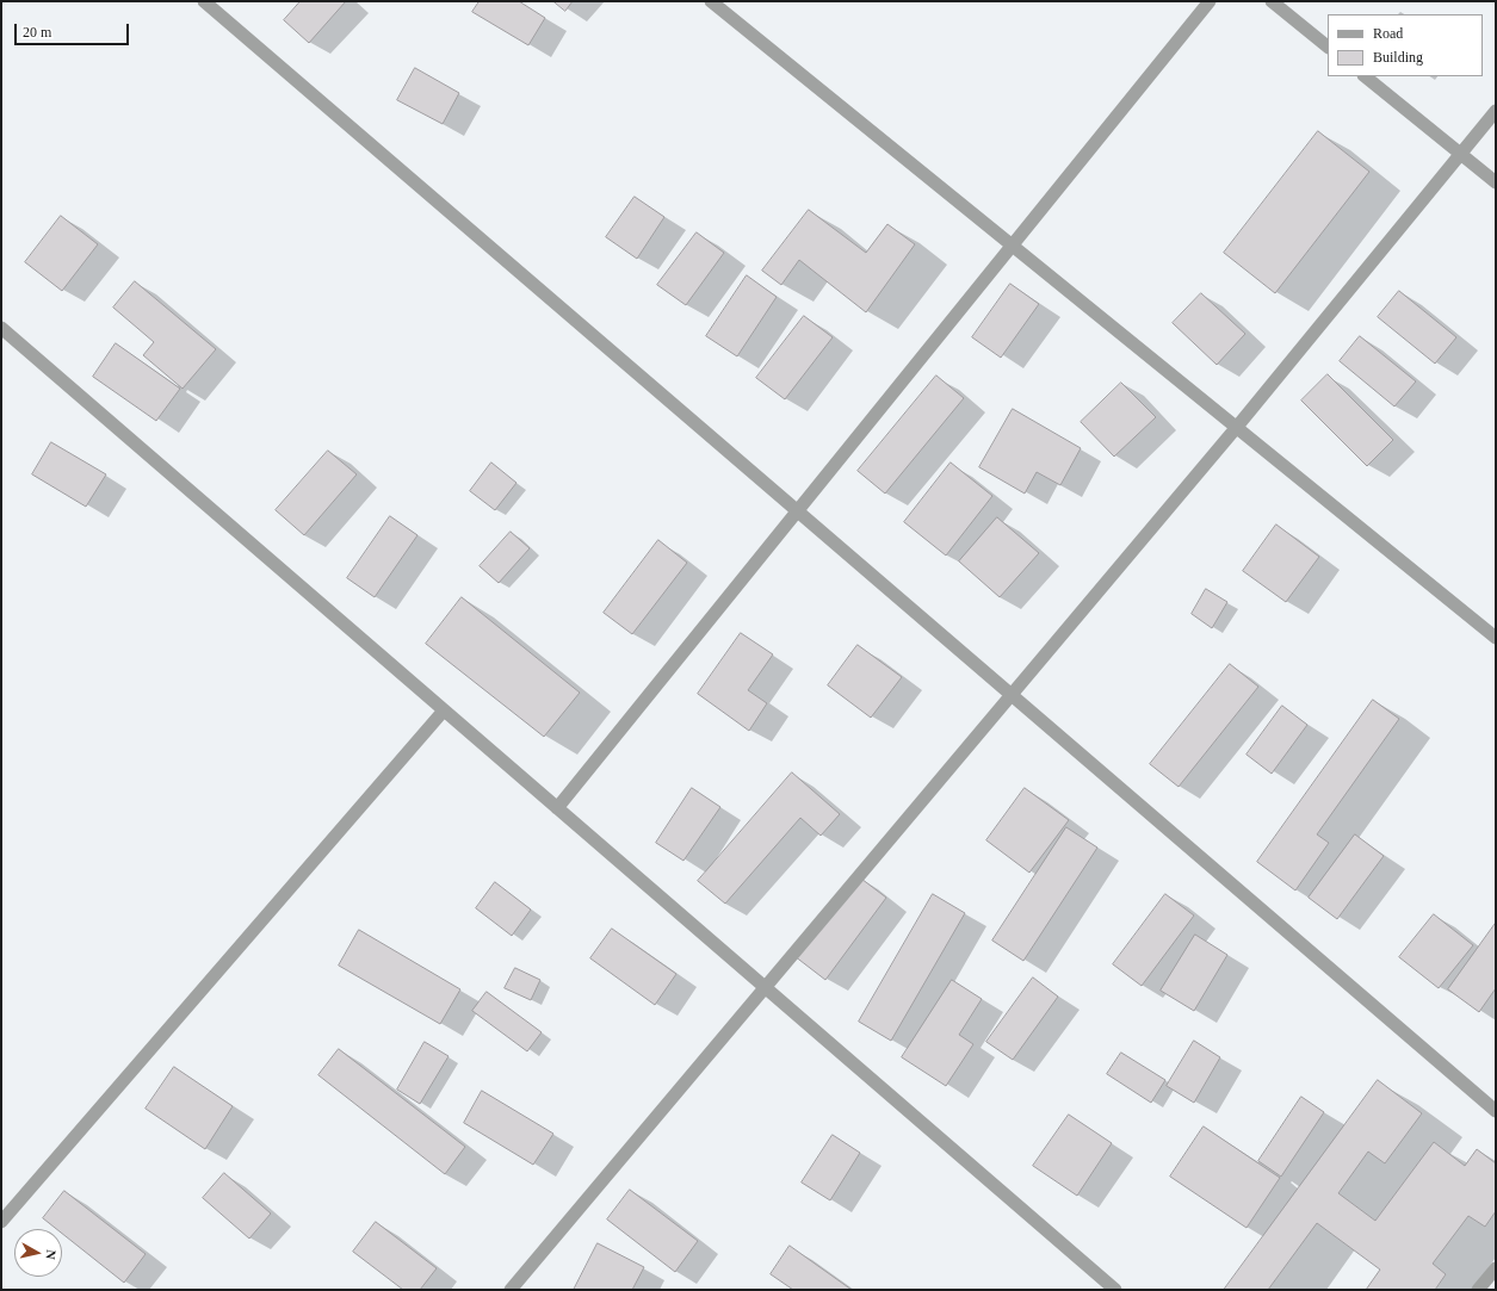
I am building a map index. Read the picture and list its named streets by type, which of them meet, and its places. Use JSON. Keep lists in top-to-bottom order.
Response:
{
  "legend": ["Road", "Building"],
  "scale_bar": "20 m",
  "north": "right"
}
